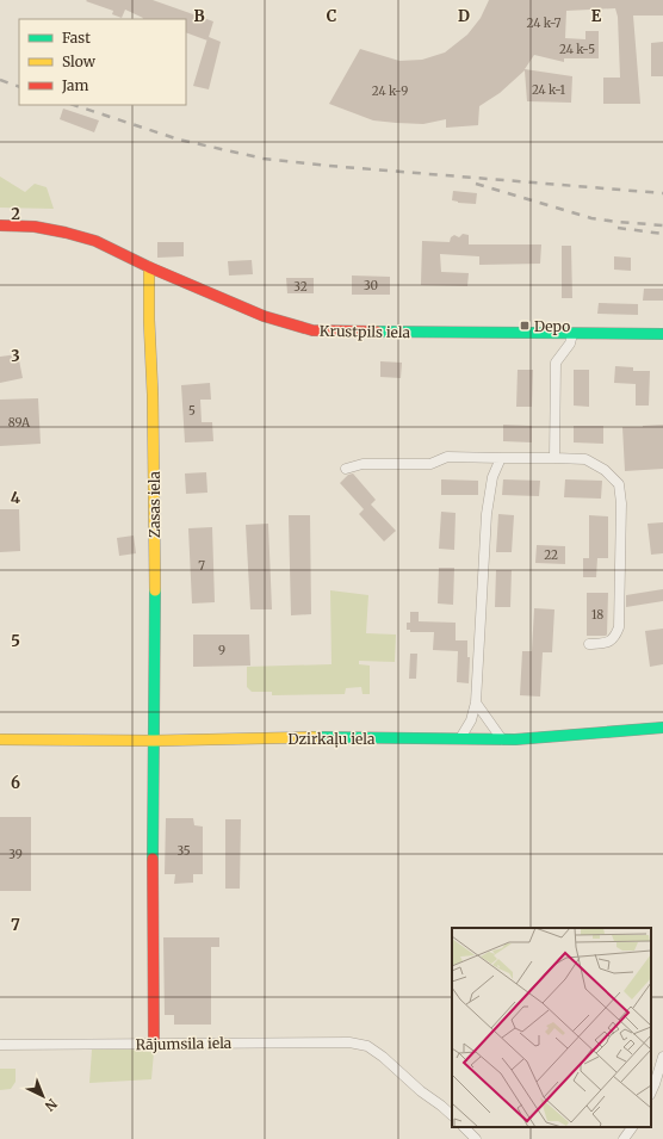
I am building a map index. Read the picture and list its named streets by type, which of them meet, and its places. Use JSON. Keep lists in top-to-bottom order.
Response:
{
  "streets": {
    "street": [
      "Krustpils iela",
      "Zasas iela",
      "Dzirkaļu iela",
      "Rājumsila iela"
    ]
  },
  "crossings": [
    ["Krustpils iela", "Zasas iela"],
    ["Zasas iela", "Dzirkaļu iela"],
    ["Zasas iela", "Rājumsila iela"]
  ],
  "places": {
    "transit": ["Depo"]
  },
  "house_numbers": [
    "24 k-7",
    "24 k-5",
    "24 k-1",
    "24 k-9",
    "30",
    "32",
    "5",
    "89A",
    "22",
    "7",
    "18",
    "9",
    "35",
    "39"
  ],
  "legend": ["Fast", "Slow", "Jam"],
  "north": "bottom right",
  "grid": {
    "columns": [
      "B",
      "C",
      "D",
      "E"
    ],
    "rows": [
      "2",
      "3",
      "4",
      "5",
      "6",
      "7"
    ]
  }
}
